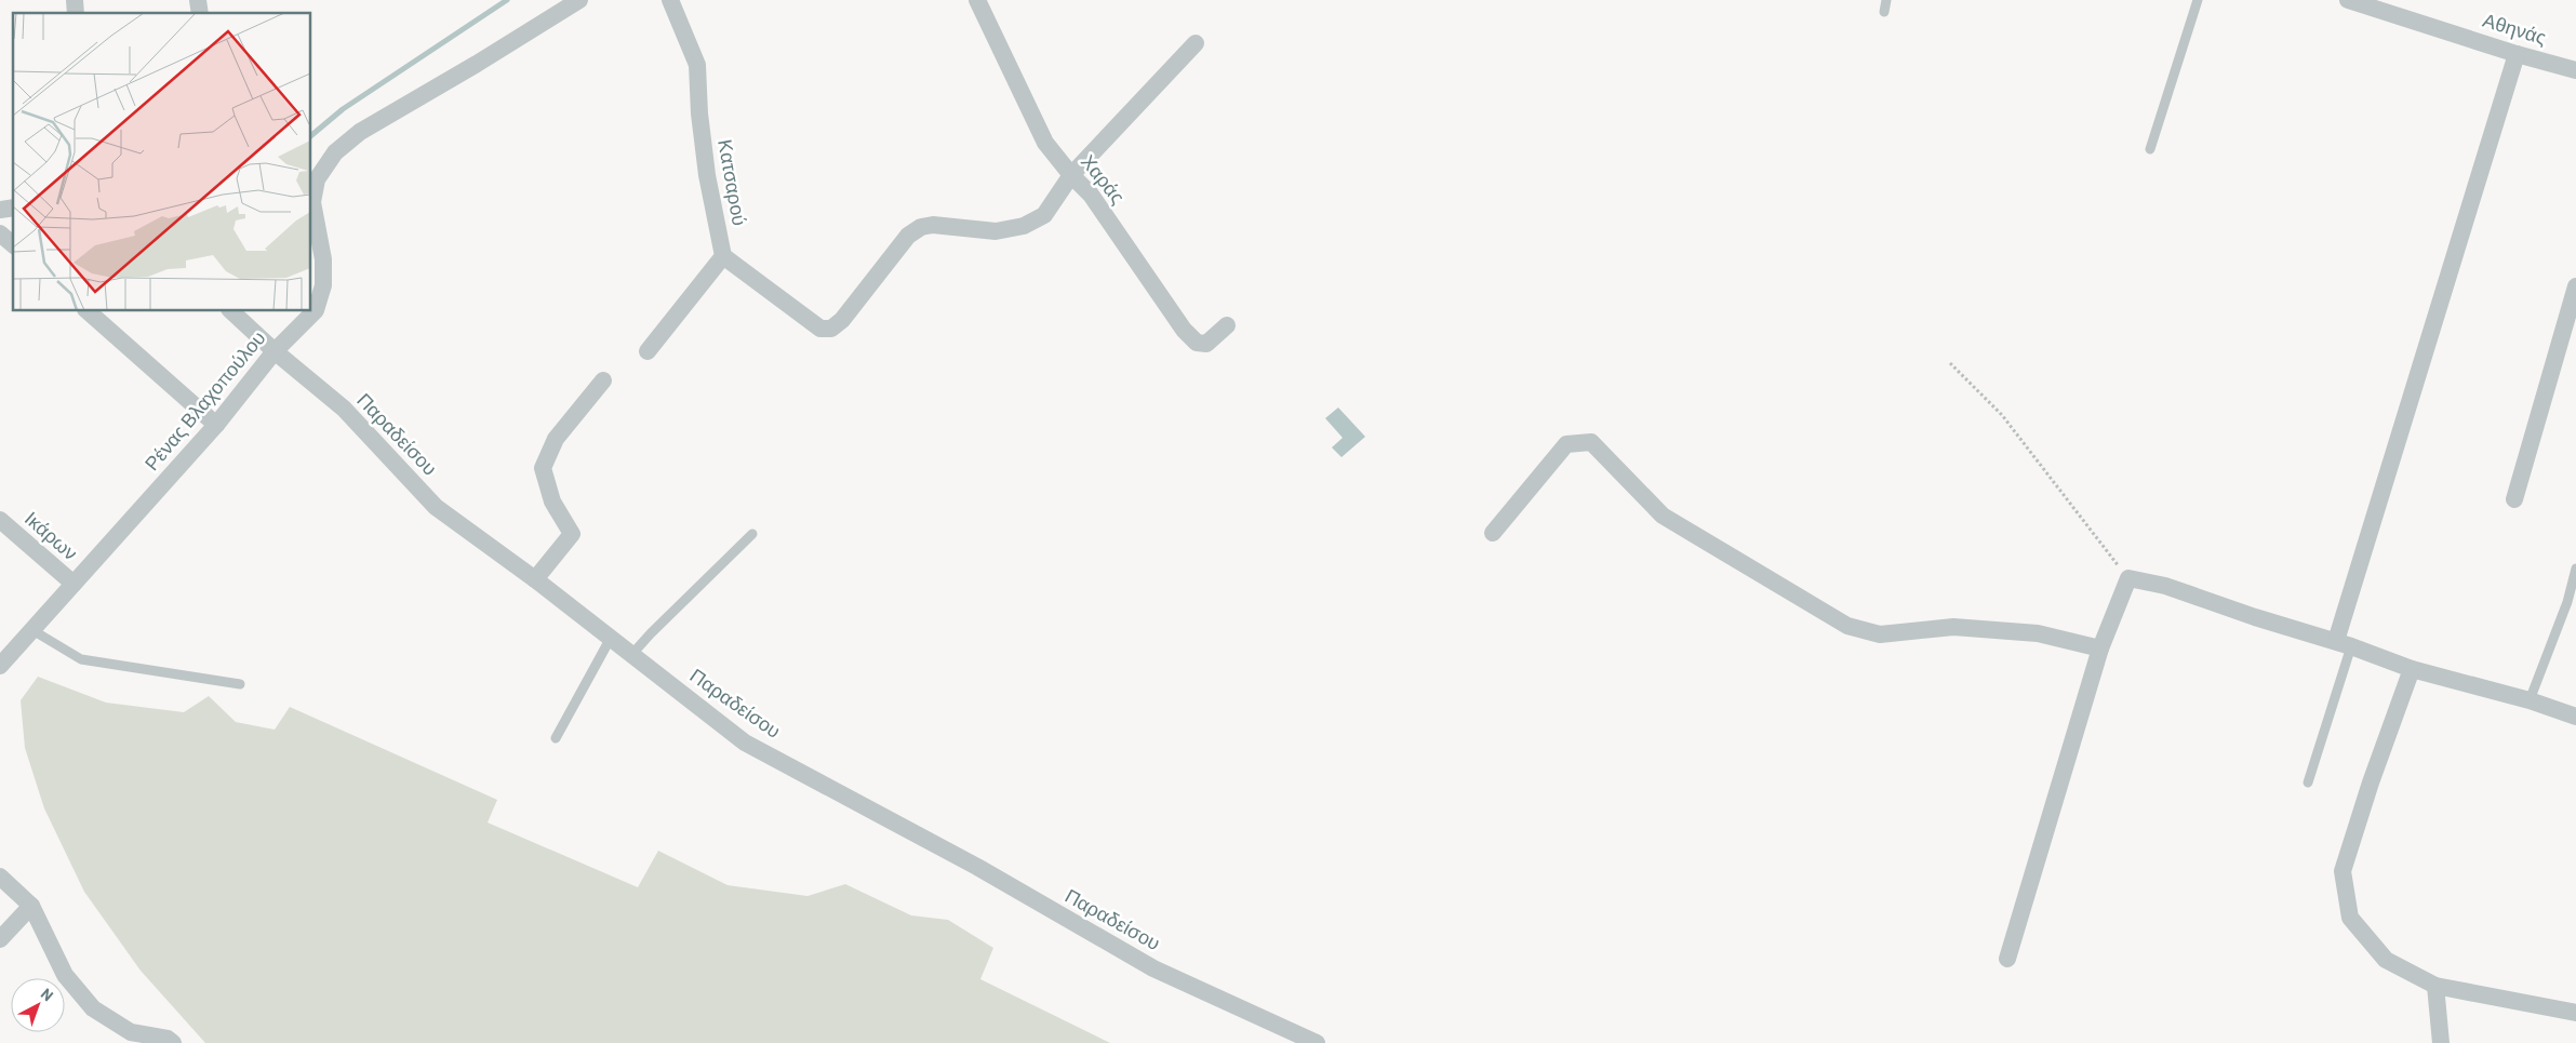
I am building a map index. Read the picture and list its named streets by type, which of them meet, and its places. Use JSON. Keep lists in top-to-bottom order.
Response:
{
  "streets": {
    "street": [
      "Αθηνάς",
      "Χαράς",
      "Κατσαρού",
      "Ρένας Βλαχοπούλου",
      "Παραδείσου",
      "Ικάρων"
    ]
  },
  "crossings": [
    ["Ρένας Βλαχοπούλου", "Παραδείσου"],
    ["Ρένας Βλαχοπούλου", "Ικάρων"]
  ],
  "north": "top right"
}
